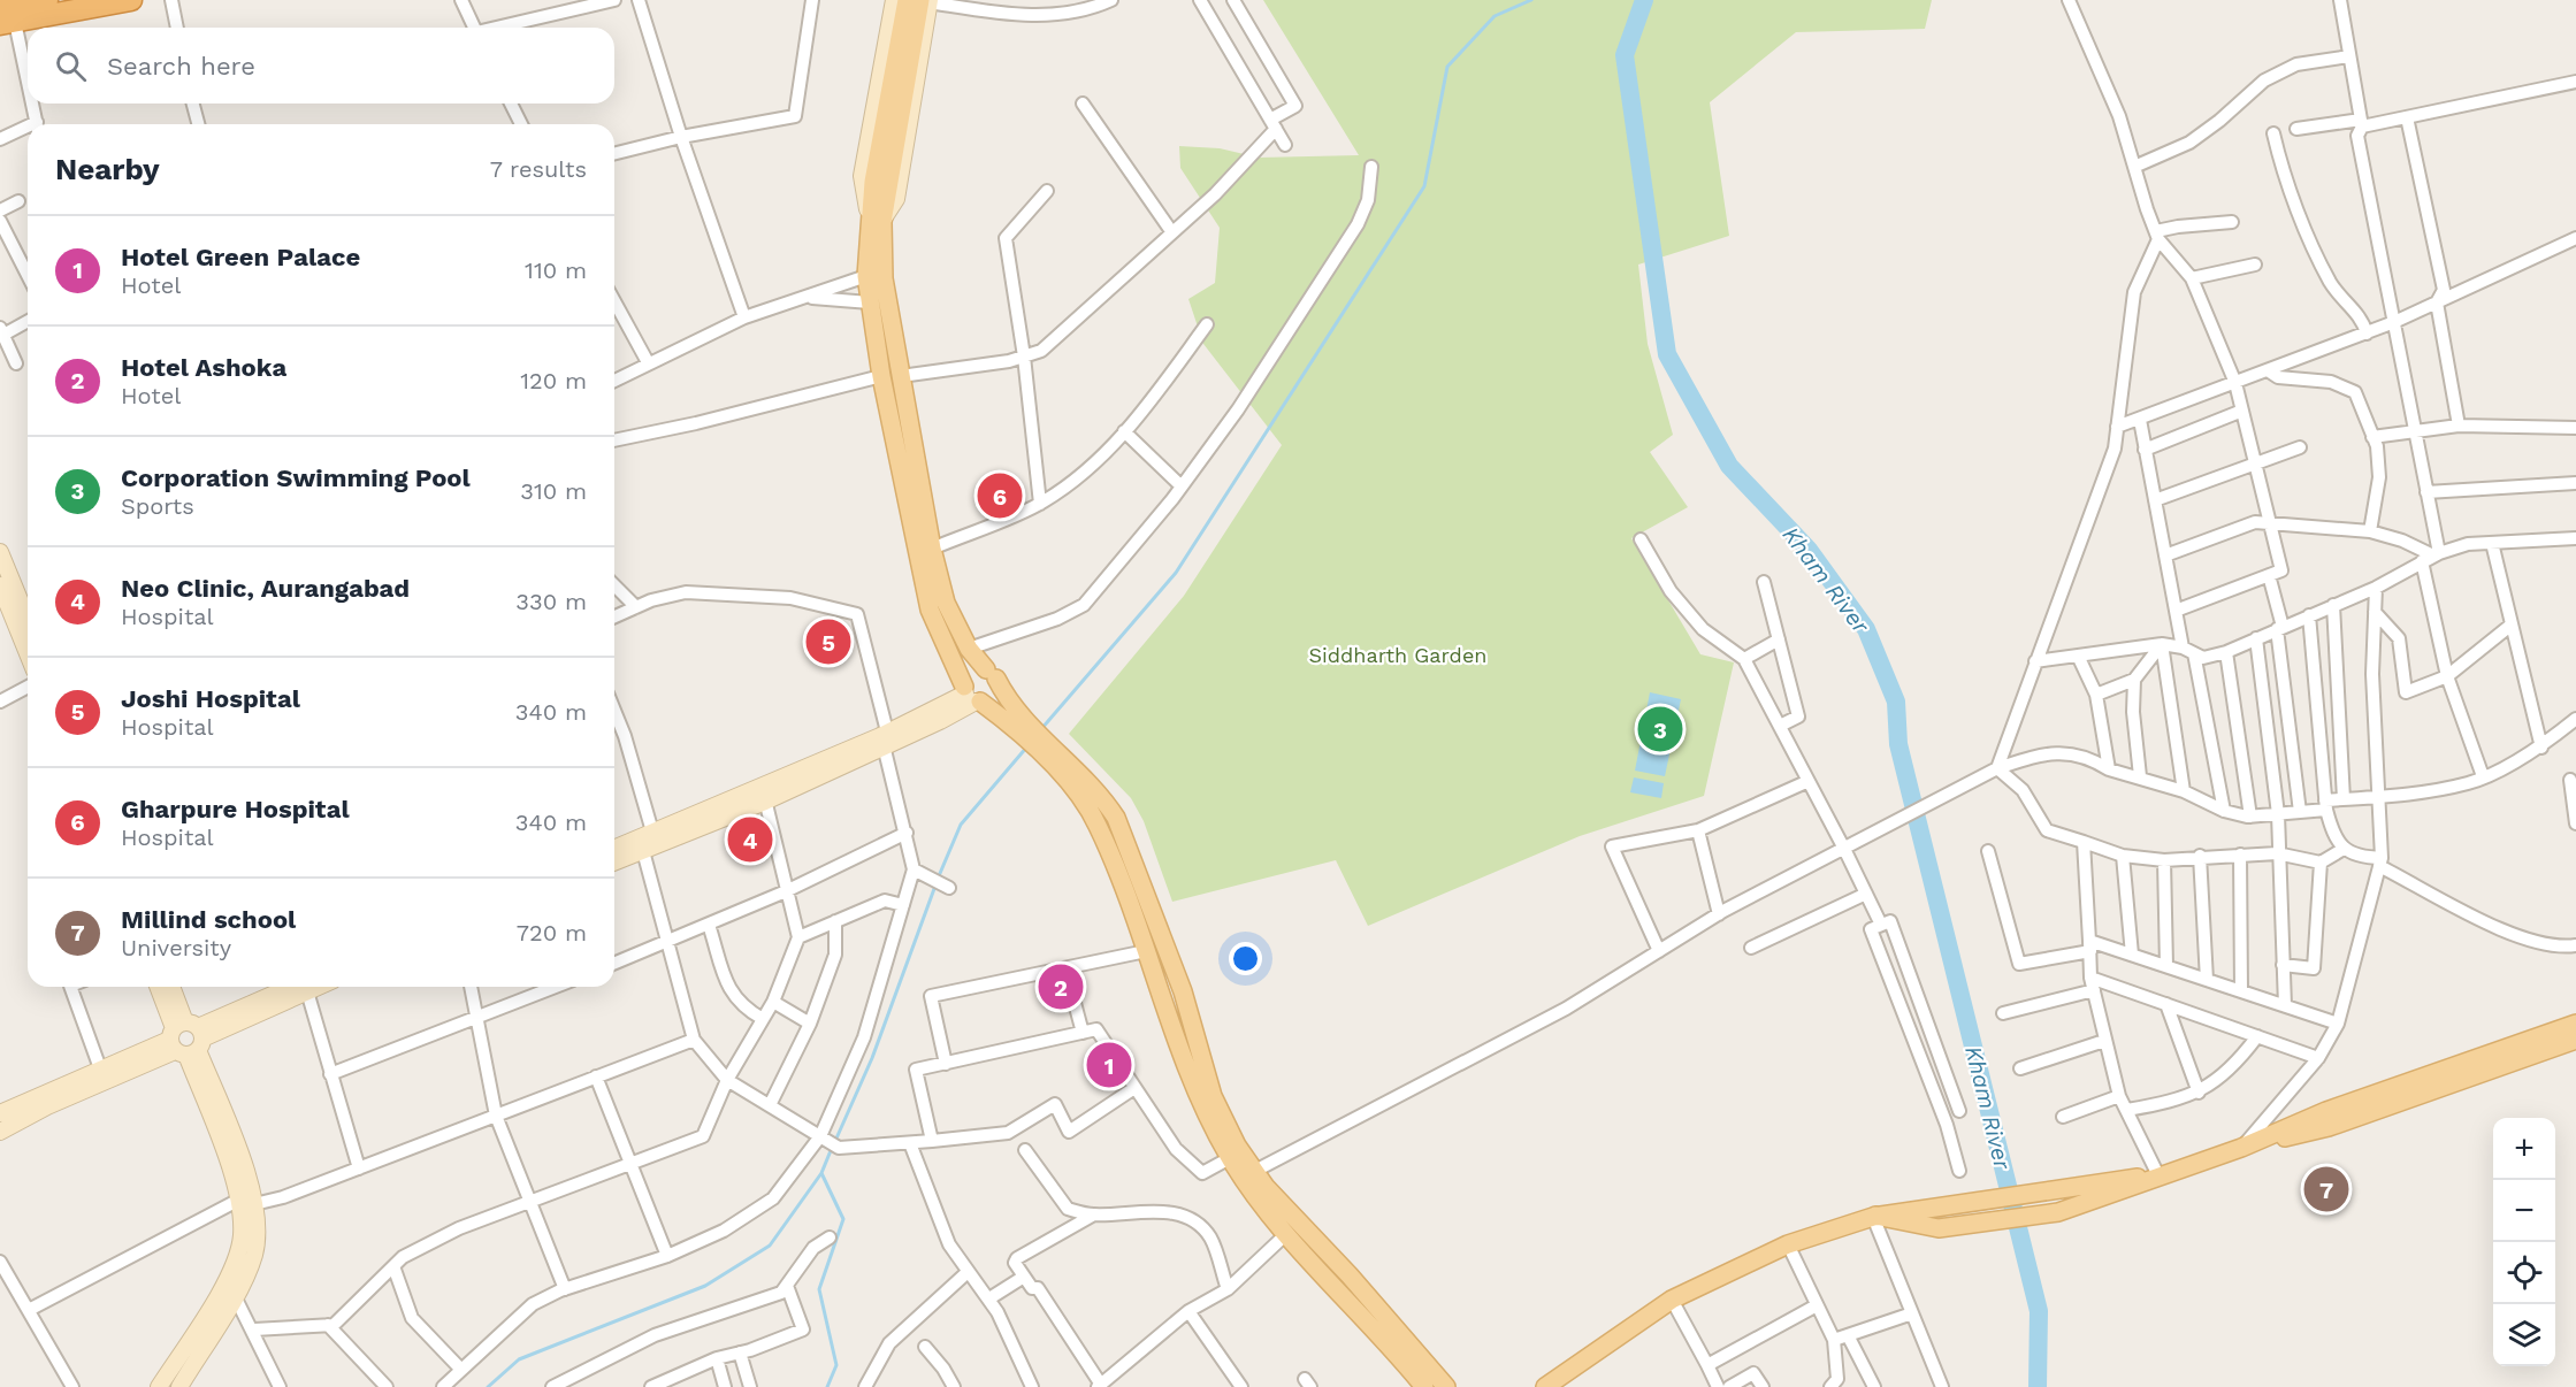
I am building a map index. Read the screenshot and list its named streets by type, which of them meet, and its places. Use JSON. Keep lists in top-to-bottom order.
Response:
{
  "water": ["Kham River"],
  "parks": ["Siddharth Garden"],
  "page": {
    "search": "Search here",
    "heading": ["Nearby", "7 results"],
    "list": [
      {
        "mark": "1",
        "name": "Hotel Green Palace",
        "note": "Hotel",
        "value": "110 m"
      },
      {
        "mark": "2",
        "name": "Hotel Ashoka",
        "note": "Hotel",
        "value": "120 m"
      },
      {
        "mark": "3",
        "name": "Corporation Swimming Pool",
        "note": "Sports",
        "value": "310 m"
      },
      {
        "mark": "4",
        "name": "Neo Clinic, Aurangabad",
        "note": "Hospital",
        "value": "330 m"
      },
      {
        "mark": "5",
        "name": "Joshi Hospital",
        "note": "Hospital",
        "value": "340 m"
      },
      {
        "mark": "6",
        "name": "Gharpure Hospital",
        "note": "Hospital",
        "value": "340 m"
      },
      {
        "mark": "7",
        "name": "Millind school",
        "note": "University",
        "value": "720 m"
      }
    ],
    "pins": [
      "6",
      "5",
      "3",
      "4",
      "2",
      "1",
      "7"
    ],
    "map_buttons": ["+", "−"]
  }
}
